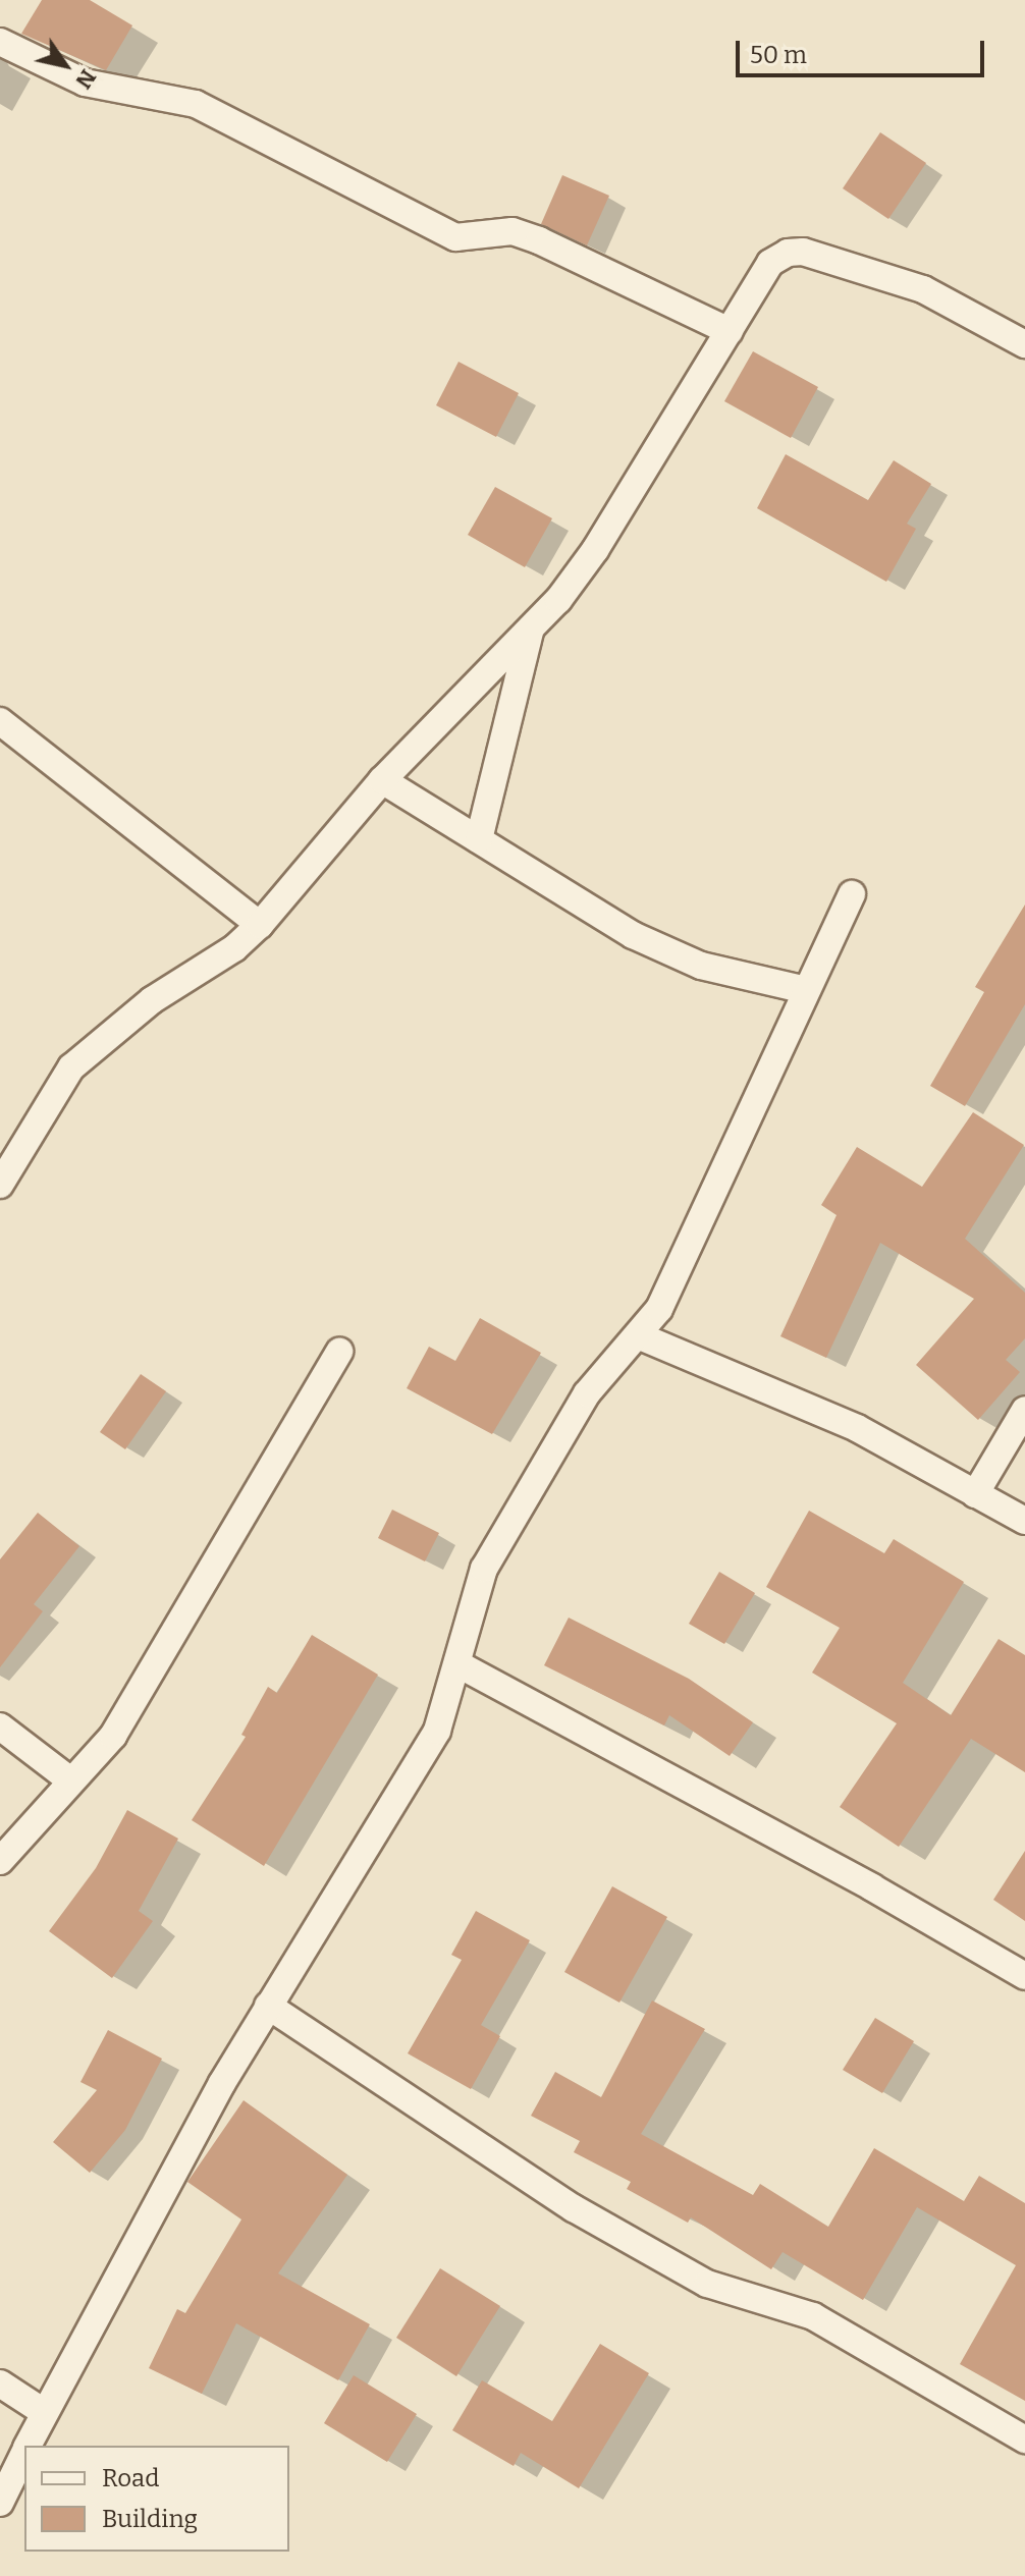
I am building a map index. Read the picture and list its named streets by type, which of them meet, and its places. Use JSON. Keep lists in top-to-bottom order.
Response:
{
  "legend": ["Road", "Building"],
  "scale_bar": "50 m",
  "north": "bottom right"
}
